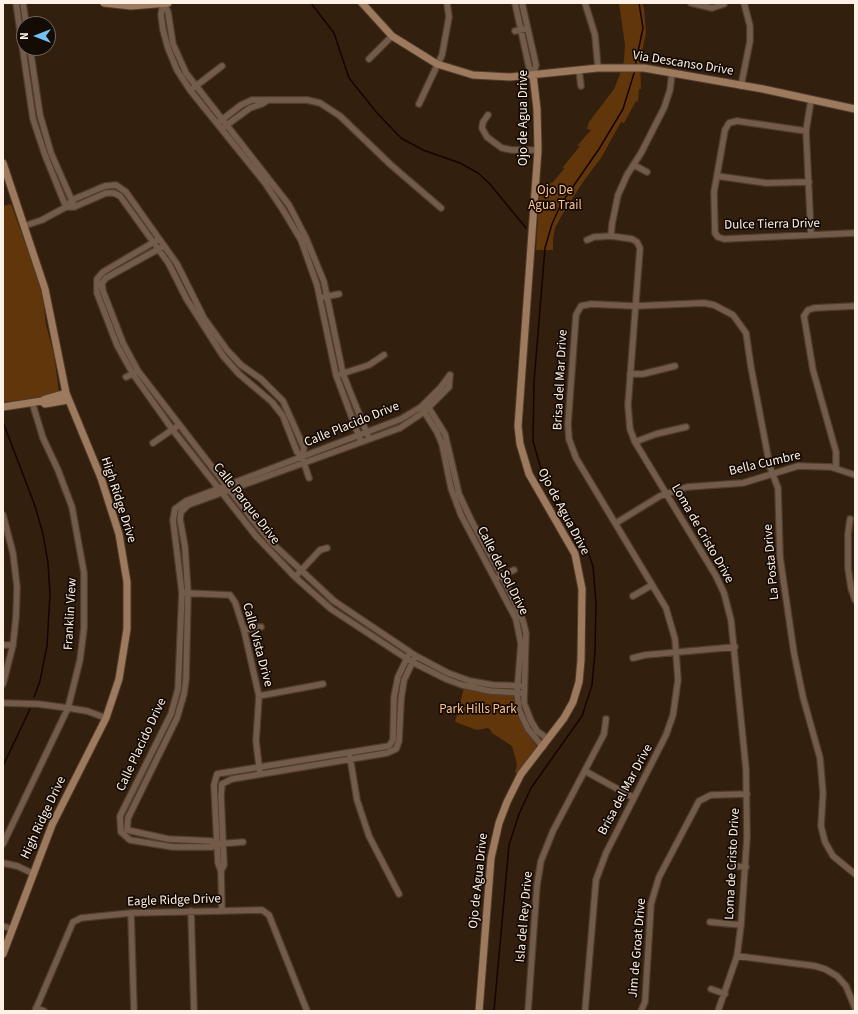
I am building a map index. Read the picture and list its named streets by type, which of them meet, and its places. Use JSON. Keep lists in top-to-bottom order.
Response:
{
  "streets": {
    "street": [
      "Via Descanso Drive",
      "Ojo de Agua Drive",
      "Dulce Tierra Drive",
      "Brisa del Mar Drive",
      "Calle Placido Drive",
      "Bella Cumbre",
      "High Ridge Drive",
      "Calle Parque Drive",
      "Loma de Cristo Drive",
      "La Posta Drive",
      "Calle del Sol Drive",
      "Franklin View",
      "Calle Vista Drive",
      "Eagle Ridge Drive",
      "Isla del Rey Drive",
      "Jim de Groat Drive"
    ]
  },
  "crossings": [
    ["Via Descanso Drive", "Ojo de Agua Drive"],
    ["Ojo de Agua Drive", "Calle del Sol Drive"],
    ["Brisa del Mar Drive", "Bella Cumbre"],
    ["Brisa del Mar Drive", "Loma de Cristo Drive"],
    ["Brisa del Mar Drive", "La Posta Drive"],
    ["Calle Placido Drive", "Calle Parque Drive"],
    ["Calle Placido Drive", "Calle del Sol Drive"],
    ["Calle Placido Drive", "Calle Vista Drive"],
    ["Bella Cumbre", "Loma de Cristo Drive"],
    ["Bella Cumbre", "La Posta Drive"],
    ["Calle Parque Drive", "Calle del Sol Drive"],
    ["Loma de Cristo Drive", "La Posta Drive"],
    ["Loma de Cristo Drive", "Jim de Groat Drive"]
  ],
  "parks": ["Ojo De Agua Trail", "Park Hills Park"],
  "north": "left"
}
